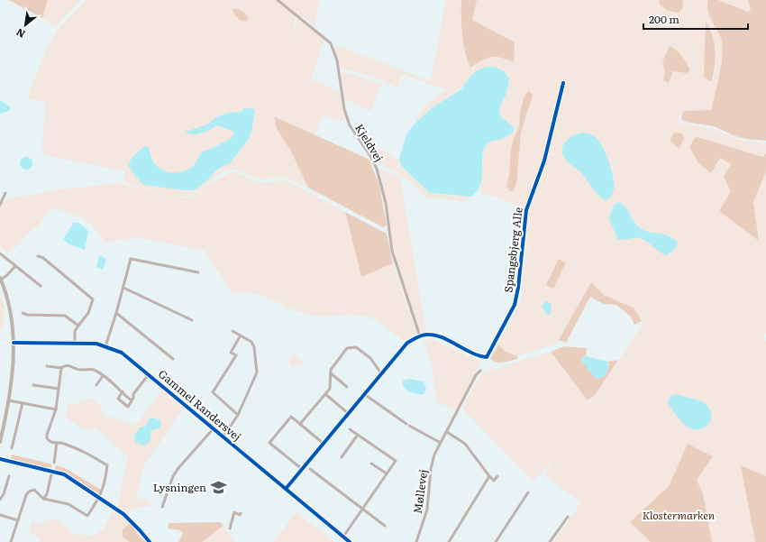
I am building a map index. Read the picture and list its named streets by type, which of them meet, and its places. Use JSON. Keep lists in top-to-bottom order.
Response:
{
  "streets": {
    "street": [
      "Kjeldvej",
      "Spangsbjerg Alle",
      "Gammel Randersvej",
      "Møllevej"
    ]
  },
  "crossings": [
    ["Kjeldvej", "Spangsbjerg Alle"]
  ],
  "parks": ["Klostermarken"],
  "places": {
    "school or university": ["Lysningen"]
  },
  "scale_bar": "200 m",
  "north": "bottom left"
}
